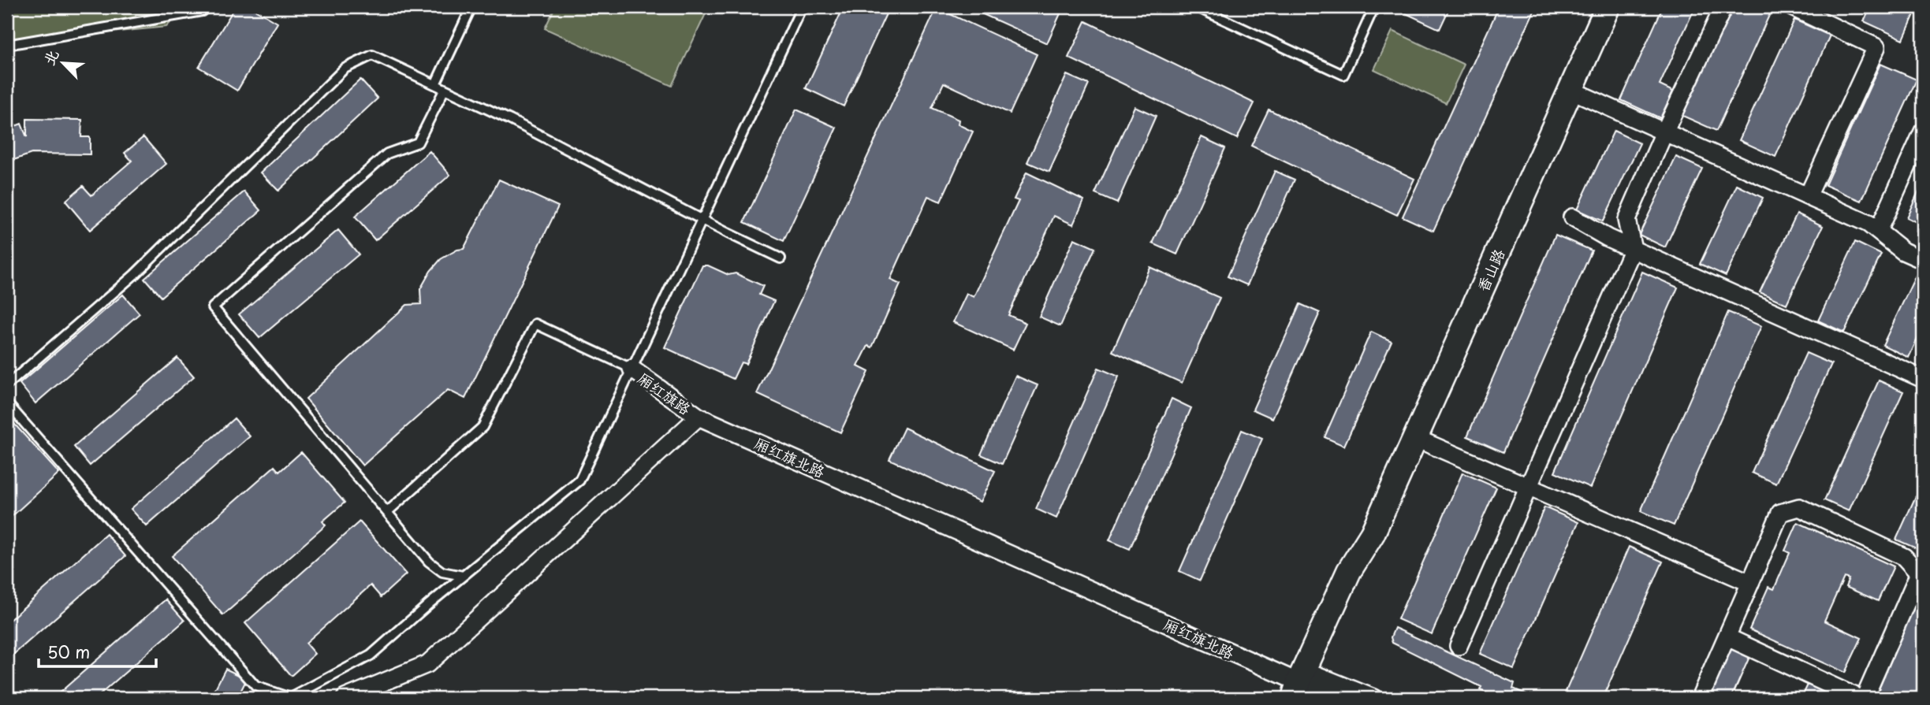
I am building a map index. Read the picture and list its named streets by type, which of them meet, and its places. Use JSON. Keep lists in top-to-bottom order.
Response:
{
  "streets": {
    "street": ["香山路", "厢红旗路", "厢红旗北路"]
  },
  "crossings": [
    ["香山路", "厢红旗北路"],
    ["厢红旗路", "厢红旗北路"]
  ],
  "scale_bar": "50 m",
  "north": "top left"
}
